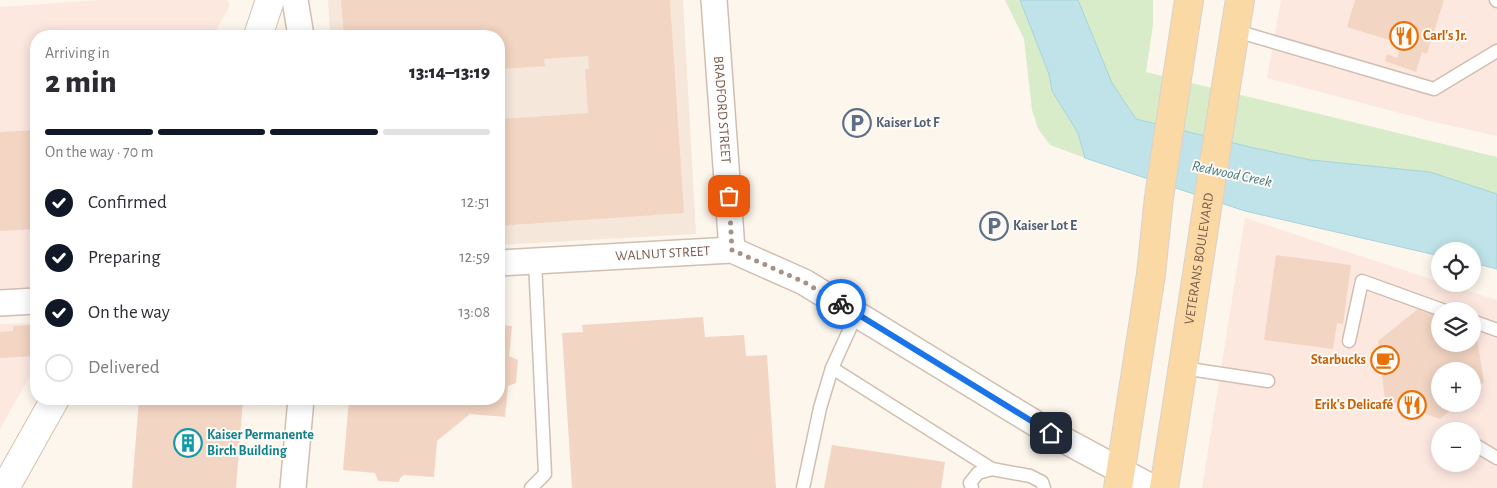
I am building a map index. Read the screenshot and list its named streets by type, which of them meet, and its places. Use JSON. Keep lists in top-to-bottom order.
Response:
{
  "streets": {
    "main road": ["VETERANS BOULEVARD"],
    "street": ["BRADFORD STREET", "WALNUT STREET"]
  },
  "crossings": [
    ["BRADFORD STREET", "WALNUT STREET"]
  ],
  "water": ["Redwood Creek"],
  "places": {
    "restaurant": ["Carl's Jr.", "Erik's Delicafé"],
    "parking": ["Kaiser Lot F", "Kaiser Lot E"],
    "cafe": ["Starbucks"],
    "building": ["Kaiser Permanente Birch Building"]
  },
  "page": {
    "heading": ["2 min", "Arriving in", "13:14–13:19"],
    "bar": "On the way · 70 m",
    "list": [
      ["Confirmed", "12:51"],
      ["Preparing", "12:59"],
      ["On the way", "13:08"],
      "Delivered"
    ],
    "map_buttons": ["+", "−"]
  }
}
